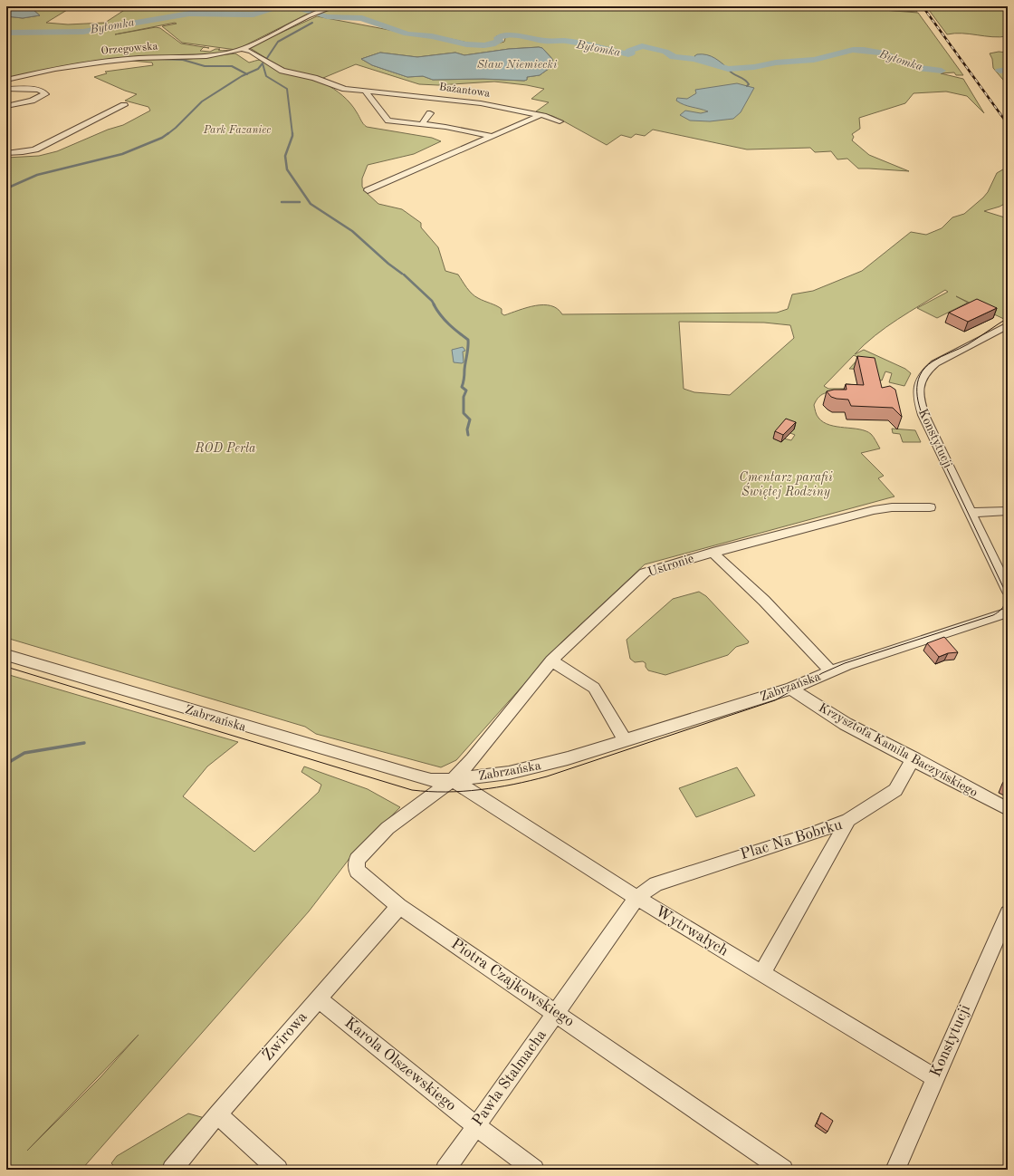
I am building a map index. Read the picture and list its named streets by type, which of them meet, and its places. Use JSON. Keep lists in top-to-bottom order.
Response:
{
  "streets": {
    "street": [
      "Orzegowska",
      "Bażantowa",
      "Konstytucji",
      "Ustronie",
      "Zabrzańska",
      "Krzysztofa Kamila Baczyńskiego",
      "Plac Na Bobrku",
      "Wytrwałych",
      "Piotra Czajkowskiego",
      "Żwirowa",
      "Karola Olszewskiego",
      "Pawła Stalmacha"
    ]
  },
  "crossings": [
    ["Orzegowska", "Bażantowa"],
    ["Konstytucji", "Wytrwałych"],
    ["Ustronie", "Zabrzańska"],
    ["Ustronie", "Wytrwałych"],
    ["Ustronie", "Piotra Czajkowskiego"],
    ["Zabrzańska", "Krzysztofa Kamila Baczyńskiego"],
    ["Zabrzańska", "Wytrwałych"],
    ["Zabrzańska", "Piotra Czajkowskiego"],
    ["Plac Na Bobrku", "Wytrwałych"],
    ["Plac Na Bobrku", "Pawła Stalmacha"],
    ["Wytrwałych", "Piotra Czajkowskiego"],
    ["Wytrwałych", "Pawła Stalmacha"],
    ["Piotra Czajkowskiego", "Żwirowa"],
    ["Piotra Czajkowskiego", "Pawła Stalmacha"],
    ["Żwirowa", "Karola Olszewskiego"],
    ["Karola Olszewskiego", "Pawła Stalmacha"]
  ],
  "water": ["Bytomka", "Staw Niemiecki"],
  "parks": ["Park Fazaniec", "ROD Perła", "Cmentarz parafii Świętej Rodziny"]
}
